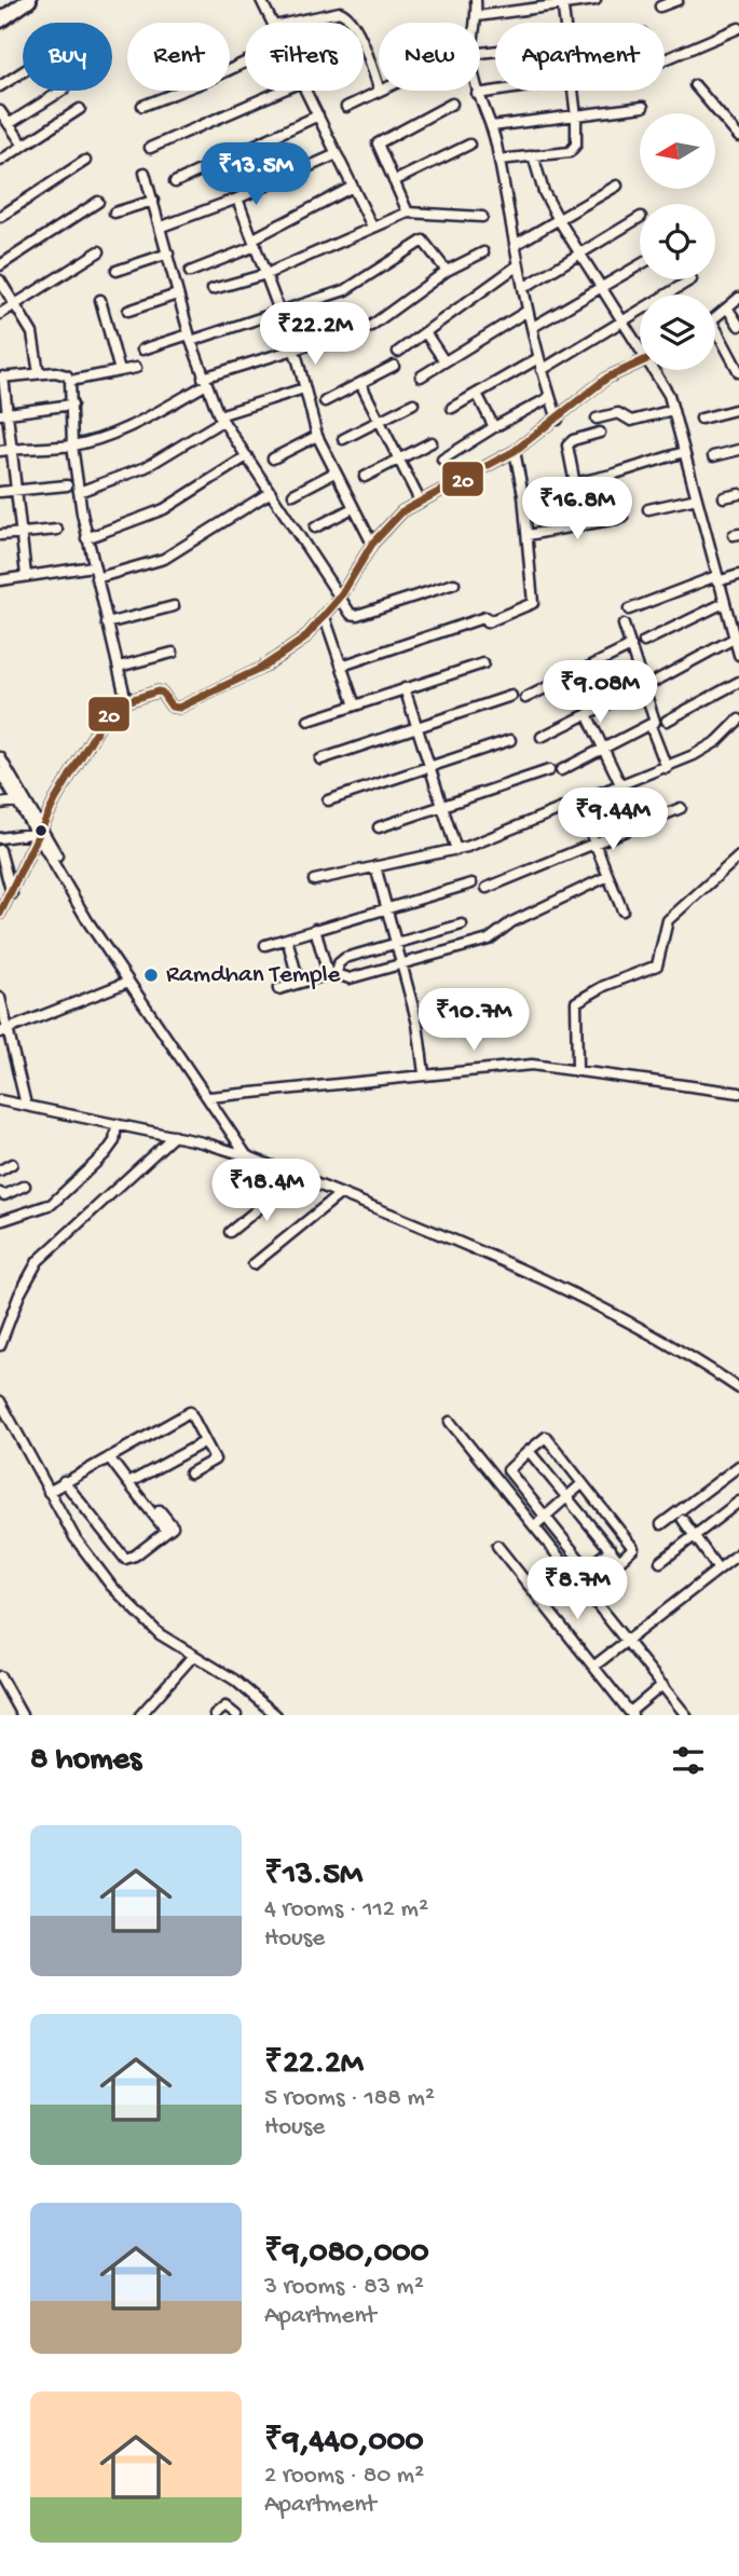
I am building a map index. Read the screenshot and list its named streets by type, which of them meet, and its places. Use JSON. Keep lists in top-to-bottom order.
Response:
{
  "places": ["Ramdhan Temple"],
  "lines": ["transit line 20"],
  "north": "left",
  "page": {
    "chip": [
      "Buy",
      "Rent",
      "Filters",
      "New",
      "Apartment"
    ],
    "price": [
      "₹13.5M",
      "₹22.2M",
      "₹16.8M",
      "₹9.08M",
      "₹9.44M",
      "₹10.7M",
      "₹18.4M",
      "₹8.7M"
    ],
    "heading": "8 homes",
    "list": [
      {
        "name": "₹13.5M",
        "note": "4 rooms · 112 m² · House"
      },
      {
        "name": "₹22.2M",
        "note": "5 rooms · 188 m² · House"
      },
      {
        "name": "₹9,080,000",
        "note": "3 rooms · 83 m² · Apartment"
      },
      {
        "name": "₹9,440,000",
        "note": "2 rooms · 80 m² · Apartment"
      }
    ]
  }
}
